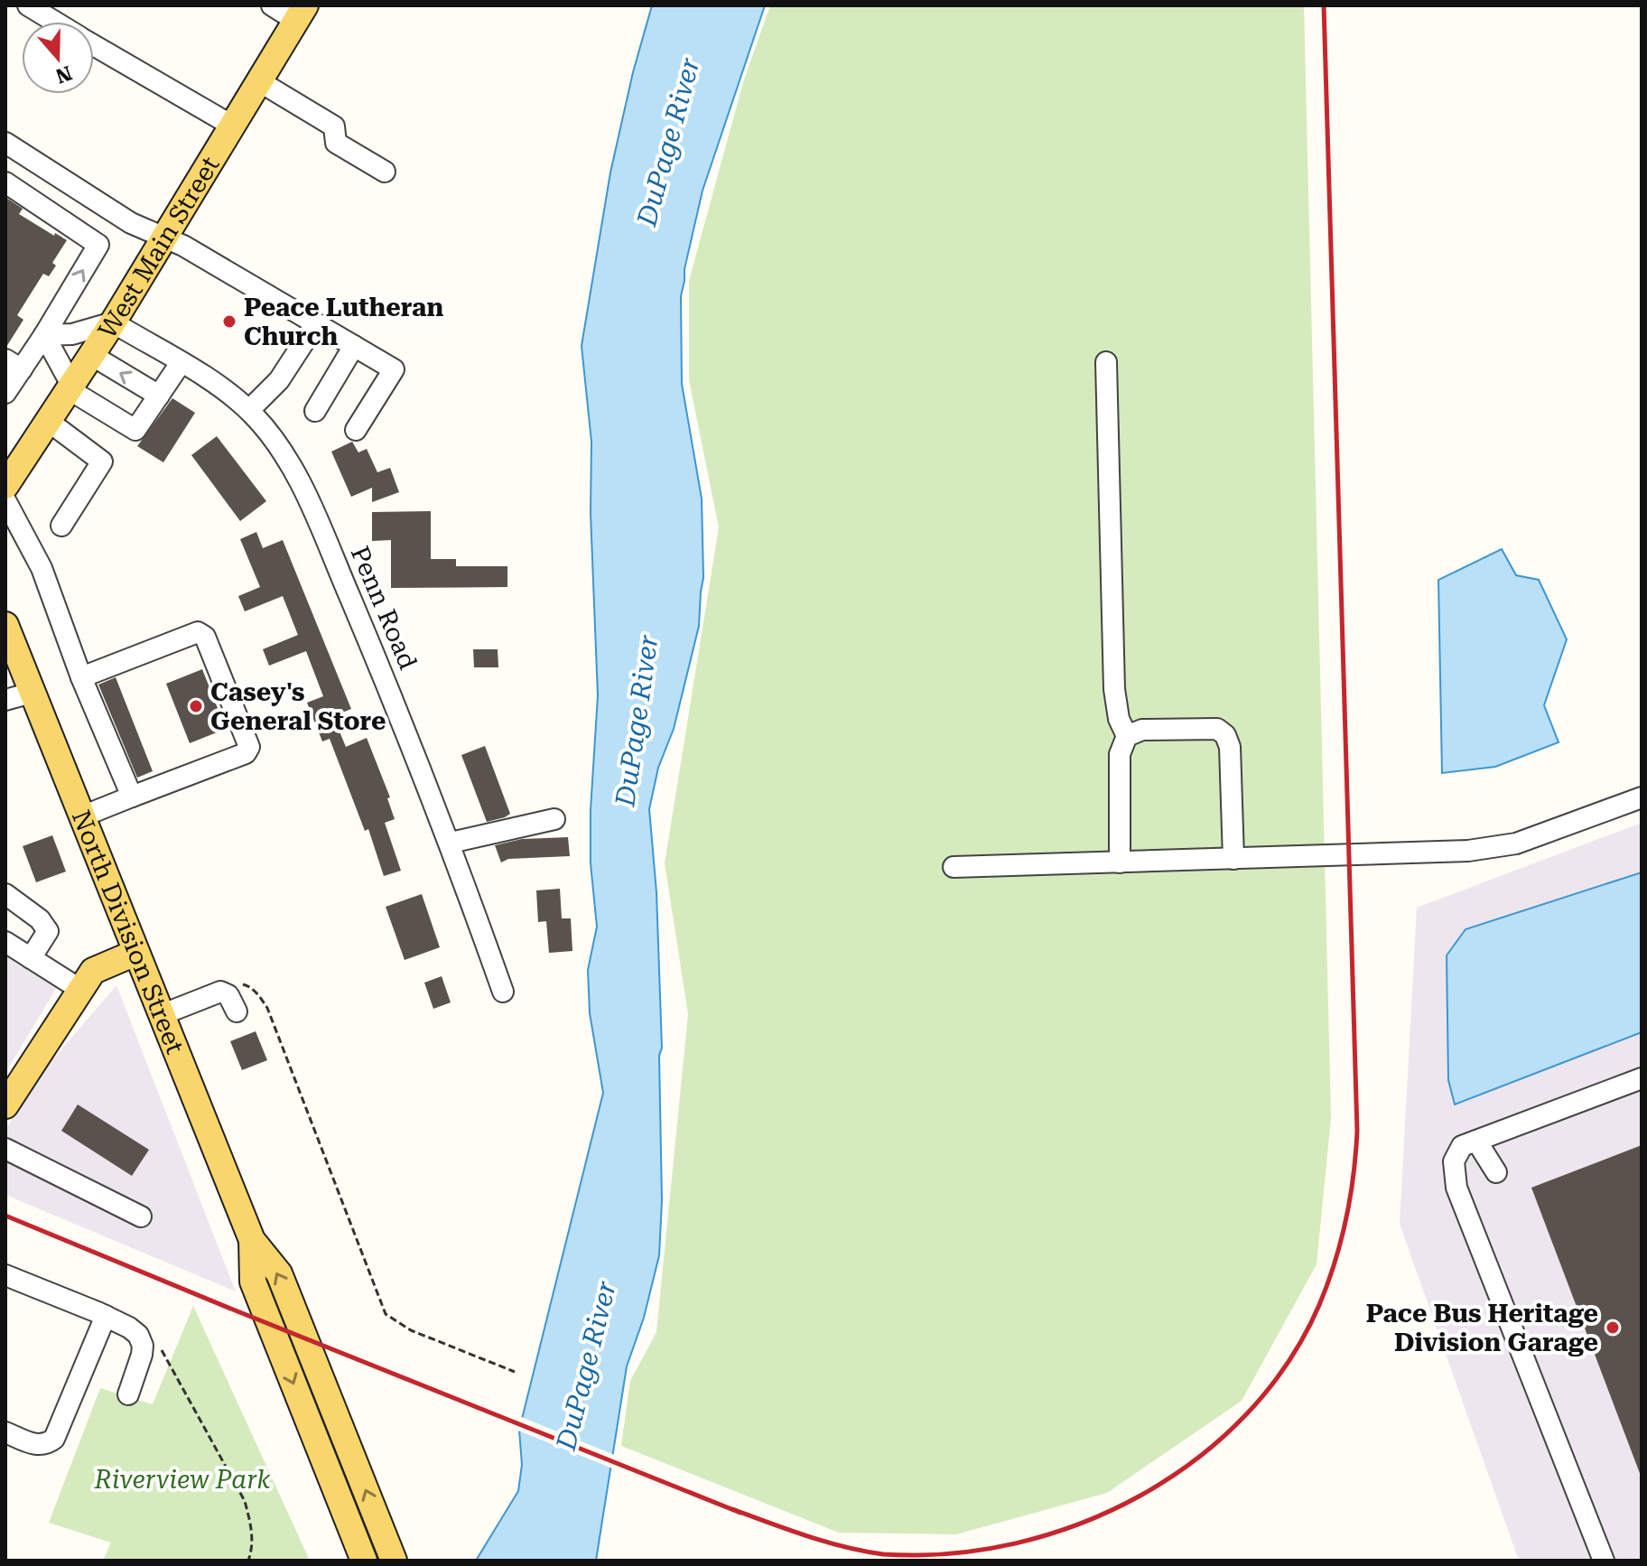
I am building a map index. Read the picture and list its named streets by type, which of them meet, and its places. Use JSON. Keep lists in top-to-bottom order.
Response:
{
  "streets": {
    "main road": ["West Main Street", "North Division Street"],
    "street": ["Penn Road"]
  },
  "crossings": [
    ["West Main Street", "Penn Road"]
  ],
  "water": ["DuPage River"],
  "parks": ["Riverview Park"],
  "places": ["Peace Lutheran Church", "Casey's General Store", "Pace Bus Heritage Division Garage"],
  "north": "bottom"
}
